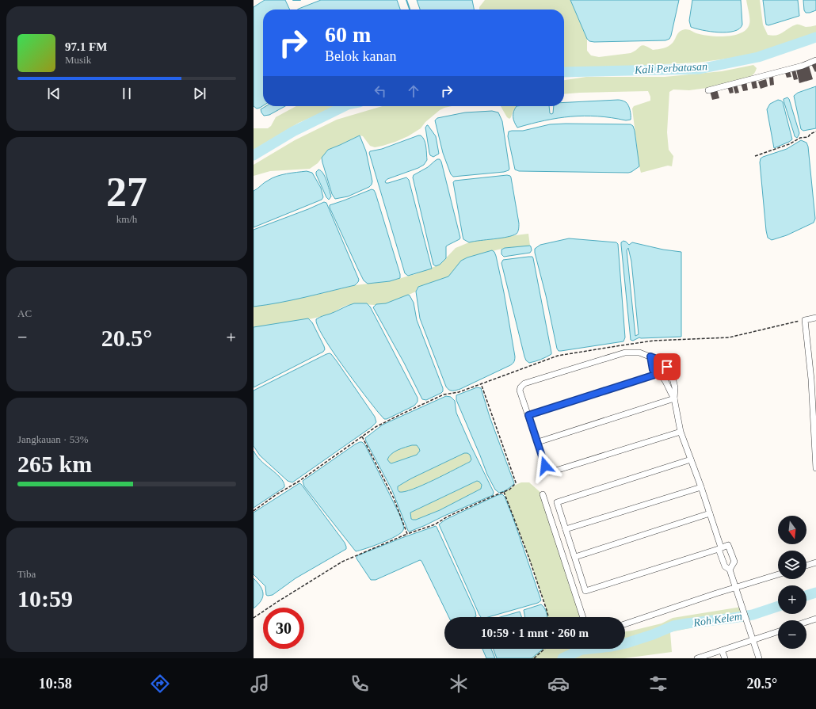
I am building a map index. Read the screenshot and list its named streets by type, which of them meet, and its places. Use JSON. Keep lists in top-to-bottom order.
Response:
{
  "water": ["Kali Perbatasan", "Roh Kelem"],
  "north": "bottom",
  "page": {
    "turn": ["60 m", "Belok kanan"],
    "song": ["97.1 FM", "Musik"],
    "tile": [
      ["27", "km/h"],
      "AC",
      ["Jangkauan · 53%", "265 km"],
      ["Tiba", "10:59"]
    ],
    "heat": ["−", "20.5°", "+"],
    "map_buttons": ["+", "−"],
    "limit": "30",
    "trip": "10:59 · 1 mnt · 260 m",
    "tabs": ["10:58", "20.5°"]
  }
}
